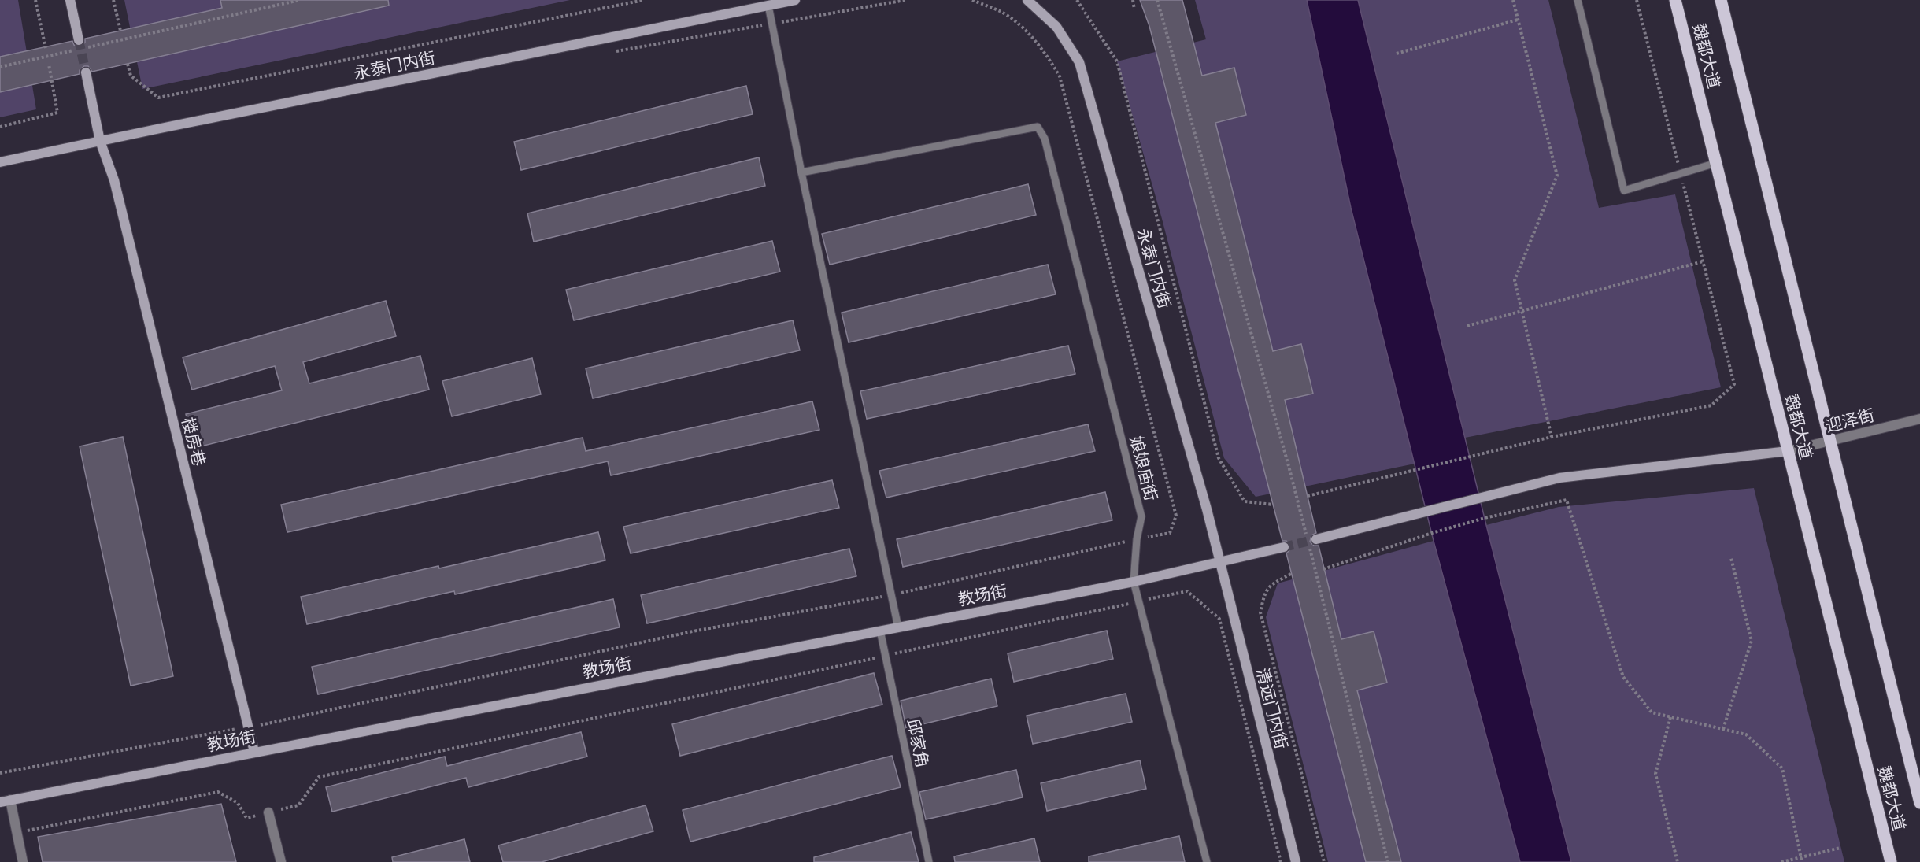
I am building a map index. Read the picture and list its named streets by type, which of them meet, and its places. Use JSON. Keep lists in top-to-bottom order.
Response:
{
  "streets": {
    "main road": [
      "魏都大道",
      "永泰门内街",
      "楼房巷",
      "教场街",
      "清远门内街"
    ],
    "street": ["迎泽街"],
    "lane": ["娘娘庙街", "邱家角"]
  },
  "crossings": [
    ["魏都大道", "迎泽街"],
    ["永泰门内街", "楼房巷"],
    ["永泰门内街", "教场街"],
    ["永泰门内街", "清远门内街"],
    ["楼房巷", "教场街"],
    ["娘娘庙街", "教场街"],
    ["教场街", "清远门内街"],
    ["教场街", "邱家角"]
  ]
}
